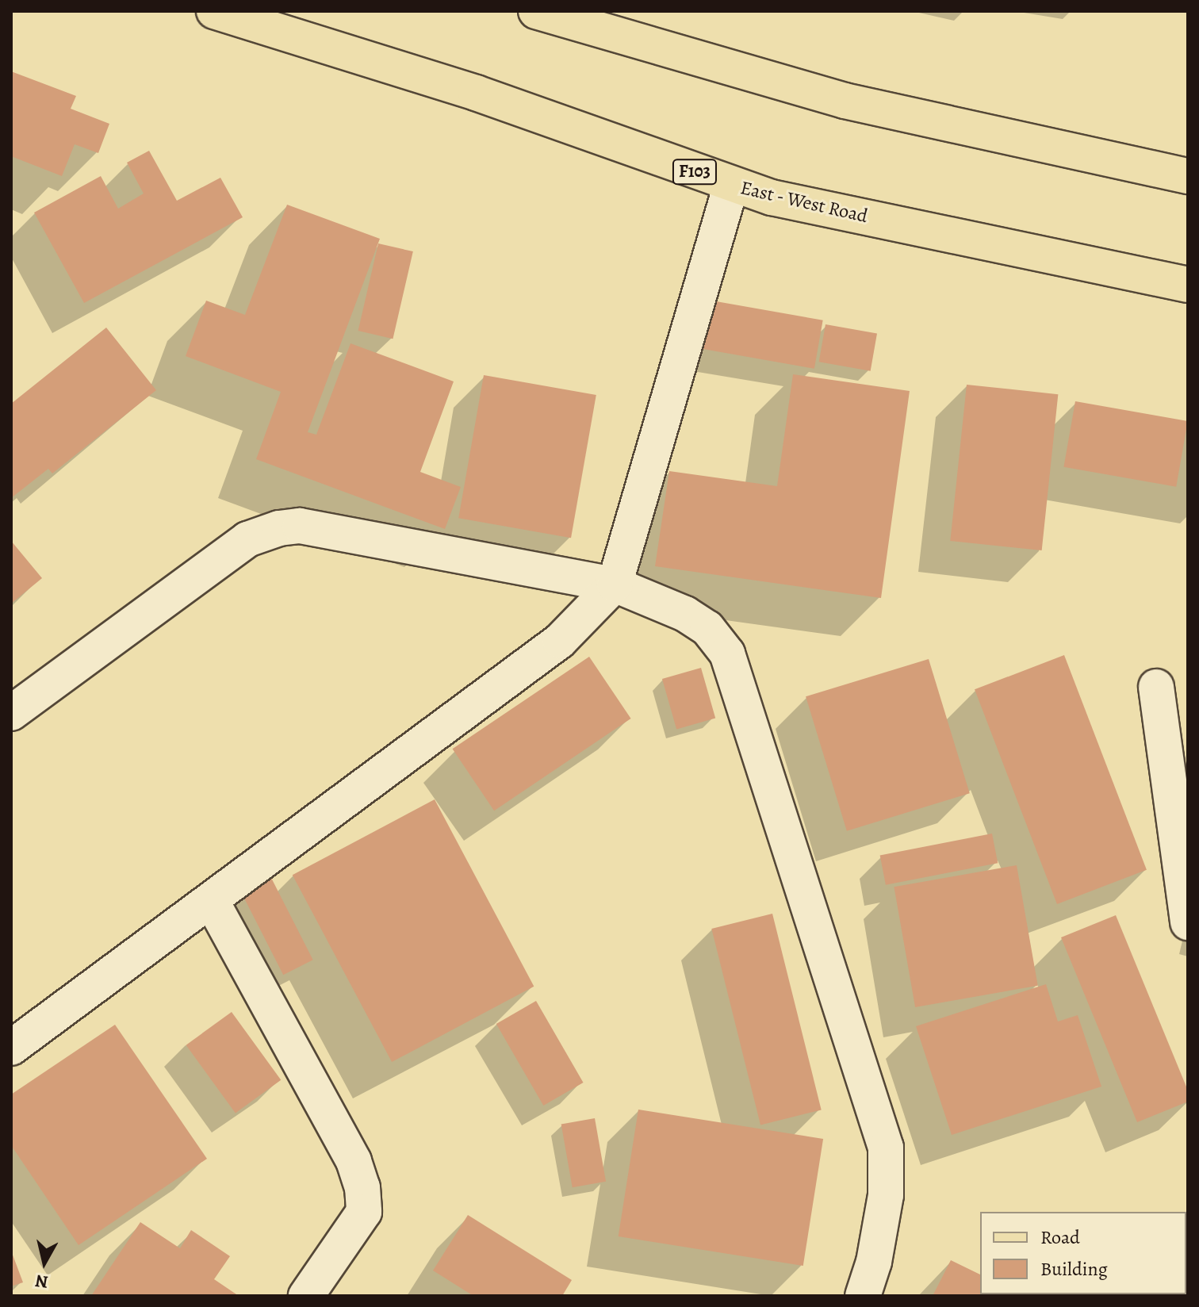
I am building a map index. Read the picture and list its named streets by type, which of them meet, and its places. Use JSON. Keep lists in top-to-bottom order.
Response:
{
  "streets": {
    "main road": ["F103", "East - West Road"]
  },
  "legend": ["Road", "Building"],
  "north": "bottom"
}
